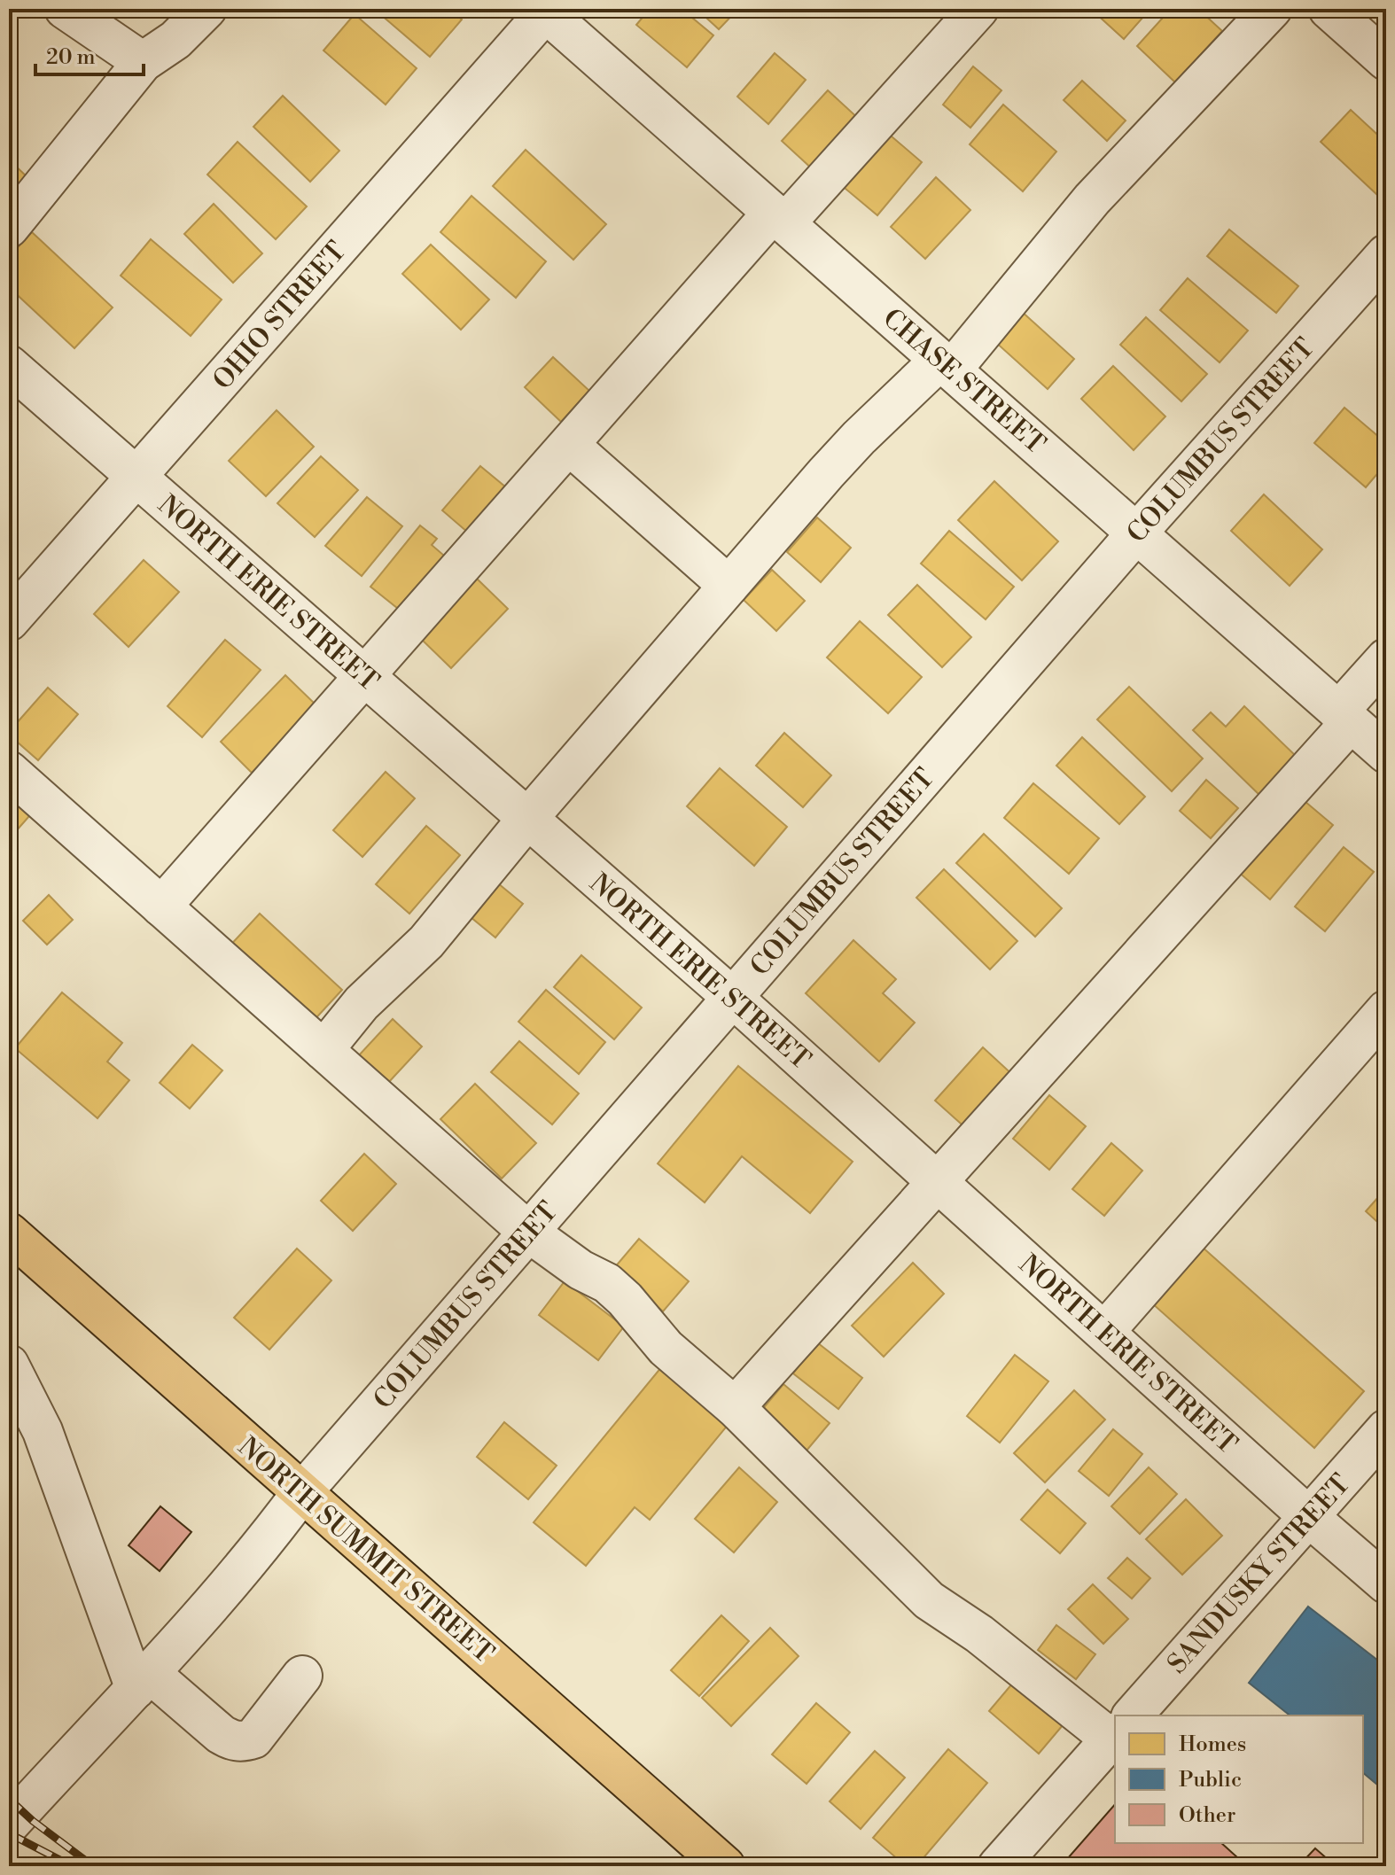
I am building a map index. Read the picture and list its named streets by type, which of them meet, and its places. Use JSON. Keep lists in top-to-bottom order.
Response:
{
  "streets": {
    "main road": ["NORTH SUMMIT STREET"],
    "street": [
      "OHIO STREET",
      "CHASE STREET",
      "COLUMBUS STREET",
      "NORTH ERIE STREET",
      "SANDUSKY STREET"
    ]
  },
  "crossings": [
    ["OHIO STREET", "CHASE STREET"],
    ["OHIO STREET", "NORTH ERIE STREET"],
    ["CHASE STREET", "COLUMBUS STREET"],
    ["COLUMBUS STREET", "NORTH ERIE STREET"],
    ["COLUMBUS STREET", "NORTH SUMMIT STREET"],
    ["NORTH ERIE STREET", "SANDUSKY STREET"]
  ],
  "legend": ["Homes", "Public", "Other"],
  "scale_bar": "20 m"
}
